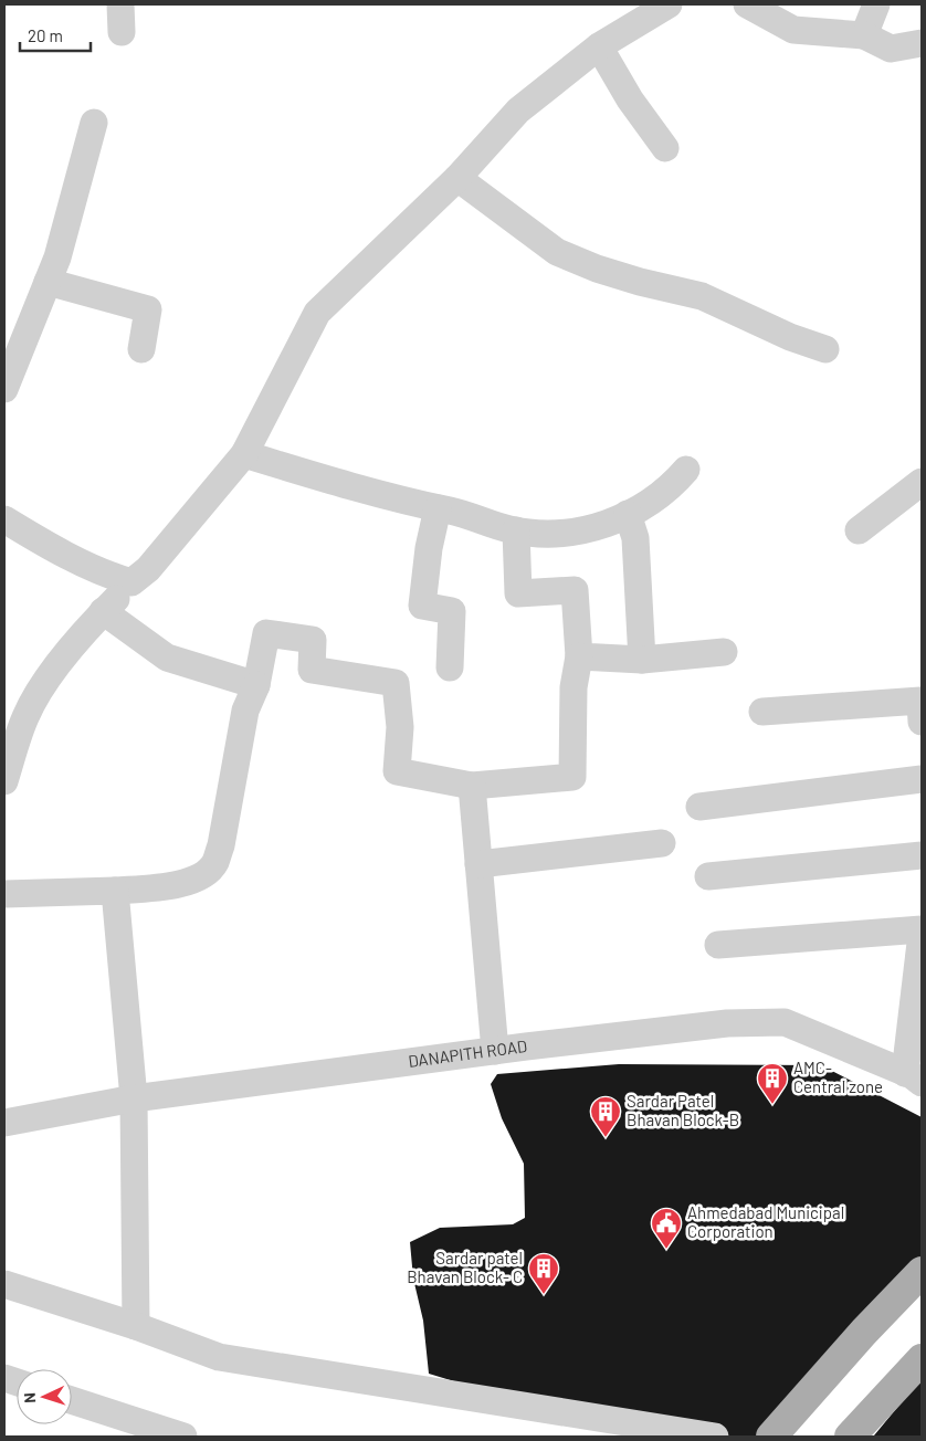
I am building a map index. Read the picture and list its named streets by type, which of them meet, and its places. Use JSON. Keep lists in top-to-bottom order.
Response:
{
  "streets": {
    "street": ["DANAPITH ROAD"]
  },
  "places": {
    "building": ["AMC- Central zone", "Sardar Patel Bhavan Block-B", "Sardar patel Bhavan Block- C"],
    "public building": ["Ahmedabad Municipal Corporation"]
  },
  "scale_bar": "20 m",
  "north": "left"
}
